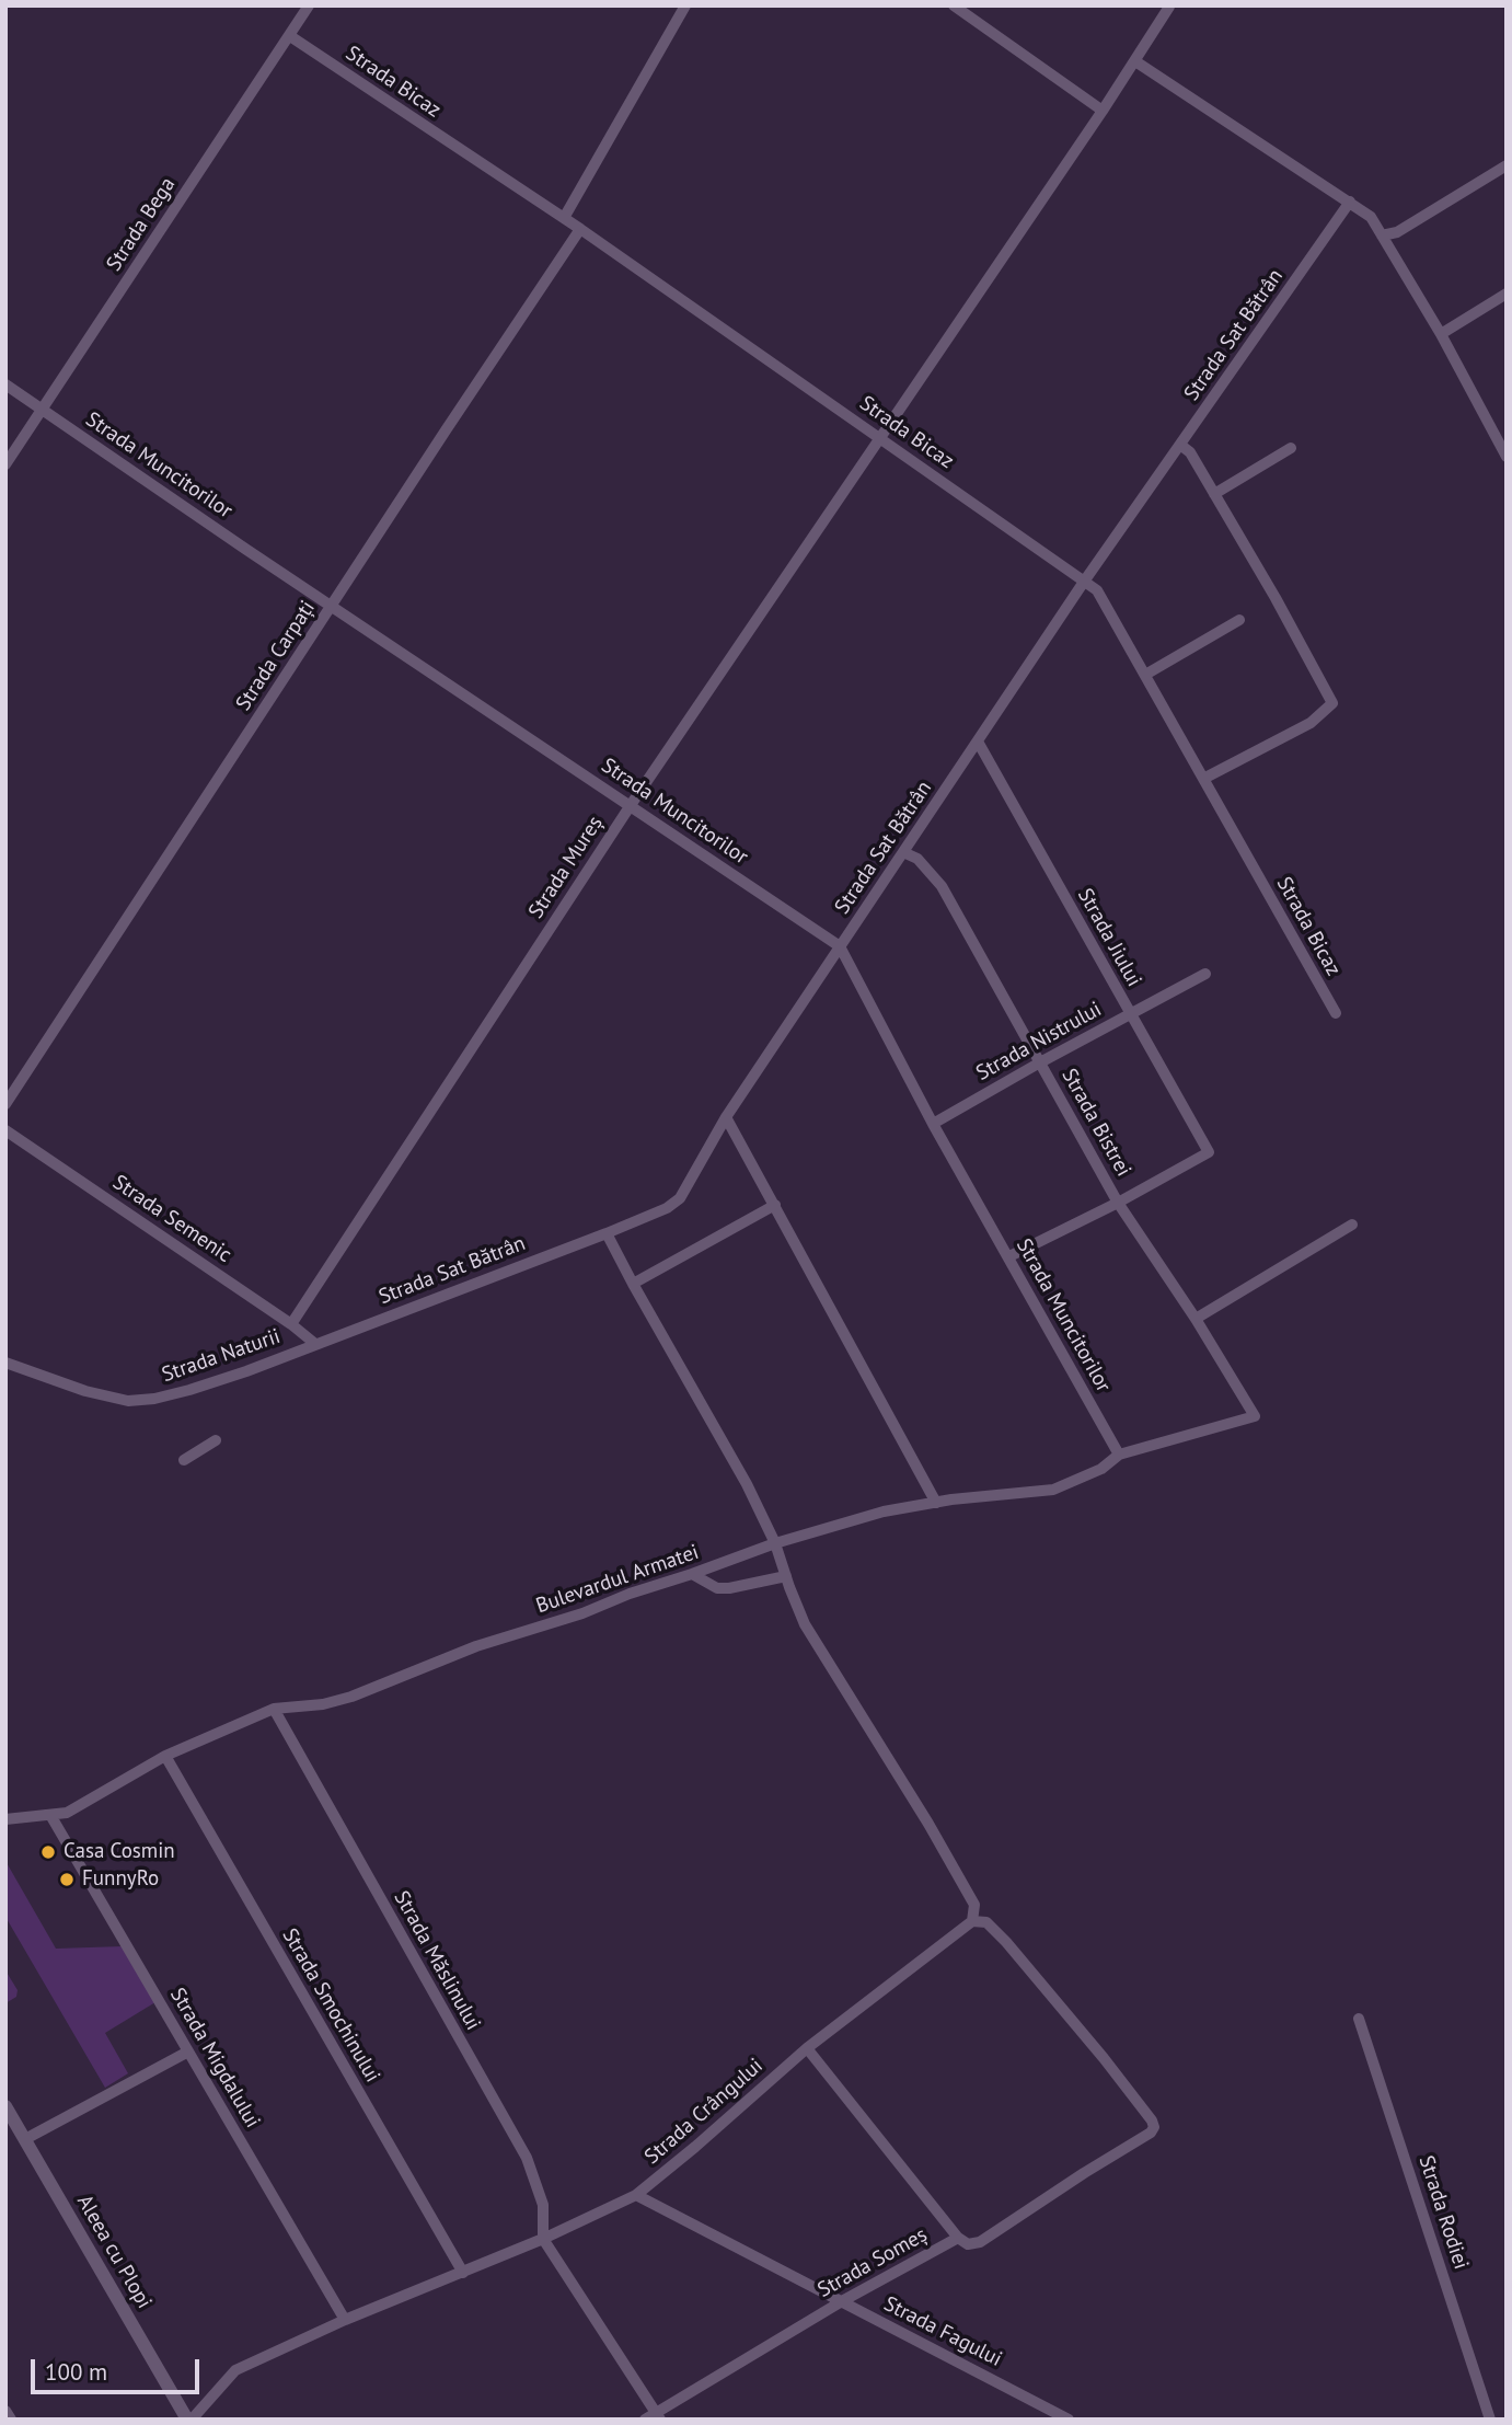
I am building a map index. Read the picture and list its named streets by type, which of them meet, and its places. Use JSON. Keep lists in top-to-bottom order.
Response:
{
  "streets": {
    "street": [
      "Strada Bicaz",
      "Strada Bega",
      "Strada Sat Bătrân",
      "Strada Muncitorilor",
      "Strada Carpați",
      "Strada Mureș",
      "Strada Jiului",
      "Strada Nistrului",
      "Strada Bistrei",
      "Strada Semenic",
      "Strada Naturii",
      "Bulevardul Armatei",
      "Strada Măslinului",
      "Strada Smochinului",
      "Strada Migdalului",
      "Strada Crângului",
      "Strada Rodiei",
      "Aleea cu Plopi",
      "Strada Someș",
      "Strada Fagului"
    ]
  },
  "crossings": [
    ["Strada Bicaz", "Strada Bega"],
    ["Strada Bicaz", "Strada Sat Bătrân"],
    ["Strada Bicaz", "Strada Carpați"],
    ["Strada Bicaz", "Strada Mureș"],
    ["Strada Bega", "Strada Muncitorilor"],
    ["Strada Sat Bătrân", "Strada Muncitorilor"],
    ["Strada Sat Bătrân", "Strada Jiului"],
    ["Strada Sat Bătrân", "Strada Bistrei"],
    ["Strada Sat Bătrân", "Strada Semenic"],
    ["Strada Sat Bătrân", "Strada Naturii"],
    ["Strada Muncitorilor", "Strada Carpați"],
    ["Strada Muncitorilor", "Strada Mureș"],
    ["Strada Muncitorilor", "Strada Nistrului"],
    ["Strada Muncitorilor", "Bulevardul Armatei"],
    ["Strada Mureș", "Strada Semenic"],
    ["Strada Jiului", "Strada Nistrului"],
    ["Strada Jiului", "Strada Bistrei"],
    ["Strada Nistrului", "Strada Bistrei"],
    ["Strada Bistrei", "Bulevardul Armatei"],
    ["Strada Semenic", "Strada Naturii"],
    ["Bulevardul Armatei", "Strada Măslinului"],
    ["Bulevardul Armatei", "Strada Smochinului"],
    ["Bulevardul Armatei", "Strada Migdalului"],
    ["Strada Măslinului", "Strada Crângului"],
    ["Strada Smochinului", "Strada Crângului"],
    ["Strada Migdalului", "Strada Crângului"],
    ["Strada Crângului", "Aleea cu Plopi"],
    ["Strada Crângului", "Strada Someș"],
    ["Strada Crângului", "Strada Fagului"],
    ["Strada Someș", "Strada Fagului"]
  ],
  "places": ["Casa Cosmin", "FunnyRo"],
  "scale_bar": "100 m"
}
